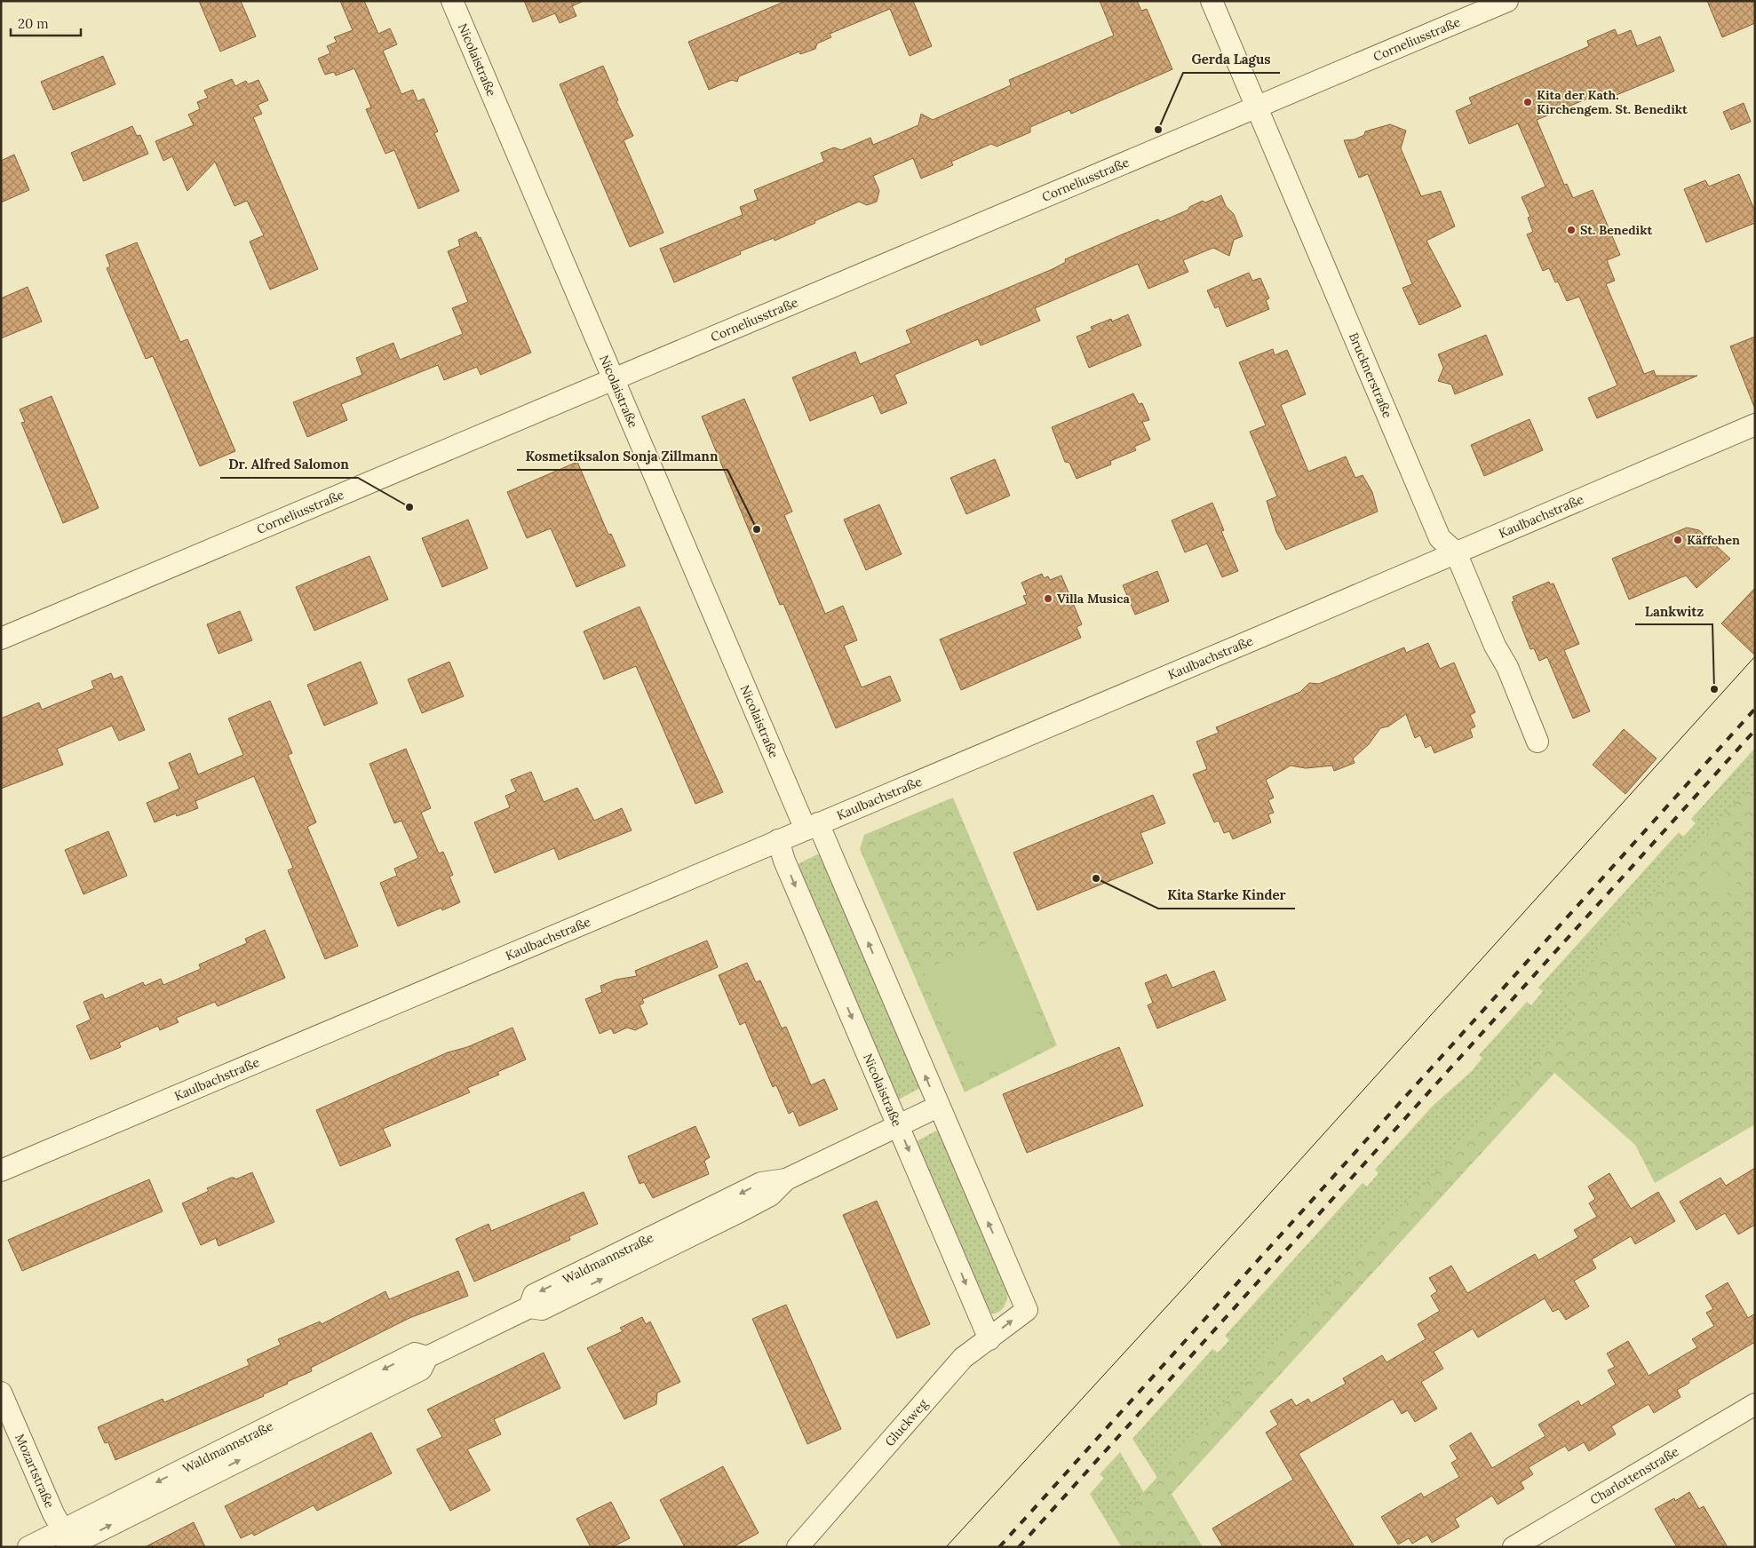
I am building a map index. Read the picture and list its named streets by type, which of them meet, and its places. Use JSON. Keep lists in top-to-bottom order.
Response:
{
  "streets": {
    "street": [
      "Corneliusstraße",
      "Nicolaistraße",
      "Brucknerstraße",
      "Kaulbachstraße",
      "Waldmannstraße",
      "Gluckweg",
      "Mozartstraße",
      "Charlottenstraße"
    ]
  },
  "crossings": [
    ["Corneliusstraße", "Nicolaistraße"],
    ["Corneliusstraße", "Brucknerstraße"],
    ["Nicolaistraße", "Kaulbachstraße"],
    ["Nicolaistraße", "Waldmannstraße"],
    ["Nicolaistraße", "Gluckweg"],
    ["Brucknerstraße", "Kaulbachstraße"],
    ["Waldmannstraße", "Mozartstraße"]
  ],
  "places": [
    "Kita der Kath. Kirchengem. St. Benedikt",
    "Gerda Lagus",
    "St. Benedikt",
    "Dr. Alfred Salomon",
    "Kosmetiksalon Sonja Zillmann",
    "Käffchen",
    "Villa Musica",
    "Lankwitz",
    "Kita Starke Kinder"
  ],
  "scale_bar": "20 m"
}
